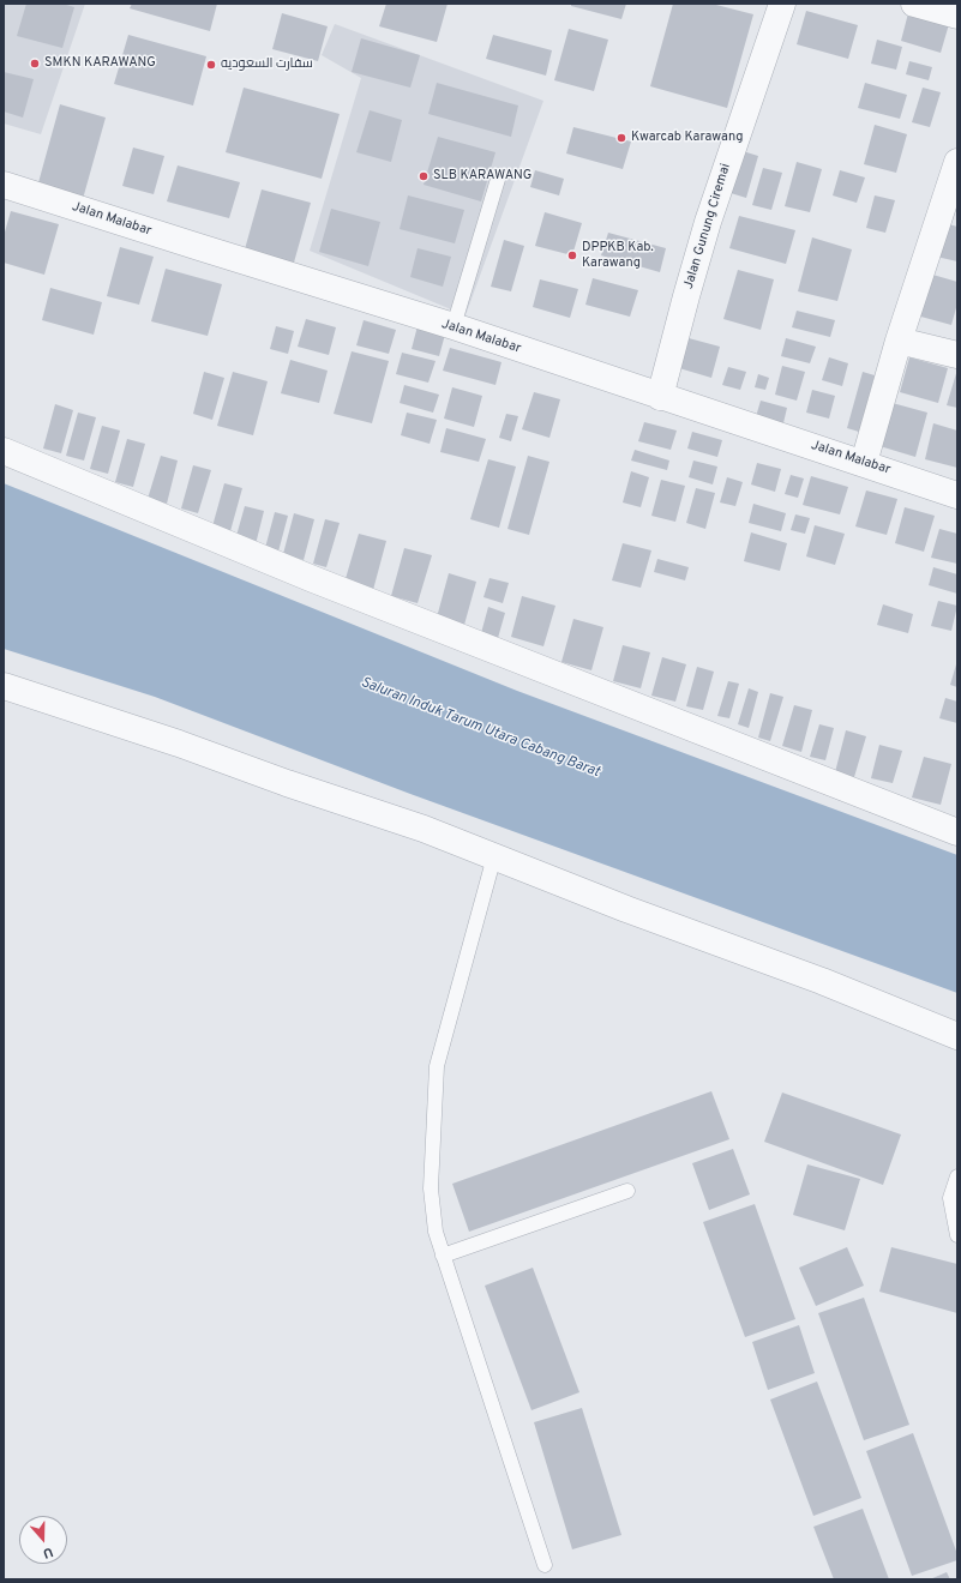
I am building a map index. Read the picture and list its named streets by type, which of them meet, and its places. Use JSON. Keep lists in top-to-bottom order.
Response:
{
  "streets": {
    "street": ["Jalan Malabar", "Jalan Gunung Ciremai"]
  },
  "crossings": [
    ["Jalan Malabar", "Jalan Gunung Ciremai"]
  ],
  "water": ["Saluran Induk Tarum Utara Cabang Barat"],
  "places": [
    "SMKN KARAWANG",
    "سفارت السعوديه",
    "Kwarcab Karawang",
    "SLB KARAWANG",
    "DPPKB Kab. Karawang"
  ],
  "north": "bottom"
}
